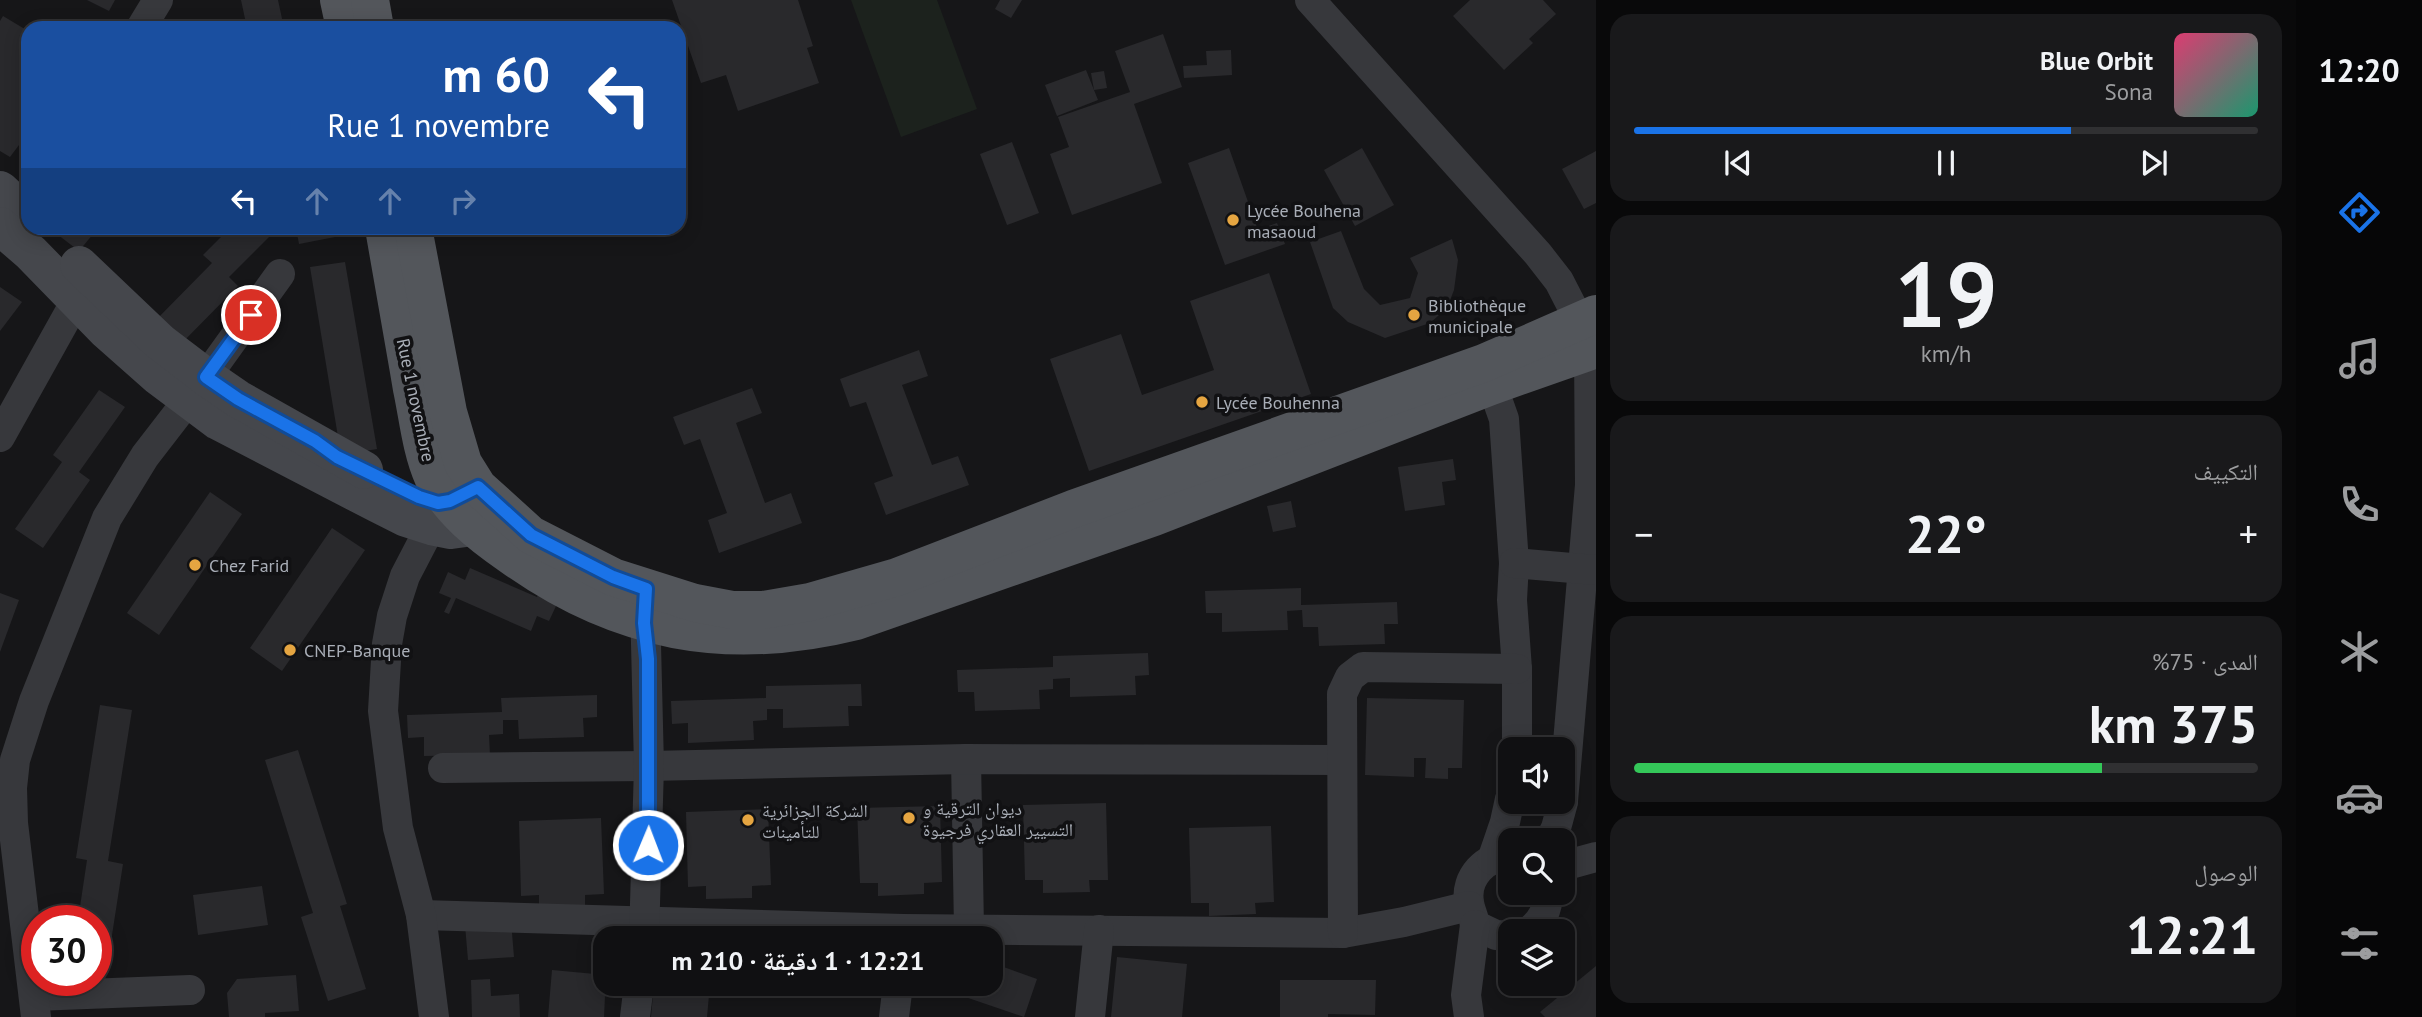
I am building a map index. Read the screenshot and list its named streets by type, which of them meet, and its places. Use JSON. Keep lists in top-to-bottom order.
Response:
{
  "streets": {
    "main road": ["Rue 1 novembre"]
  },
  "places": [
    "Lycée Bouhena masaoud",
    "Bibliothèque municipale",
    "Lycée Bouhenna",
    "Chez Farid",
    "CNEP-Banque",
    "ديوان الترقية و التسيير العقاري فرجيوة",
    "الشركة الجزائرية للتأمينات"
  ],
  "page": {
    "tabs": "12:20",
    "turn": ["60 m", "Rue 1 novembre"],
    "song": ["Blue Orbit", "Sona"],
    "tile": [
      ["19", "km/h"],
      "التكييف",
      ["المدى · 75%", "375 km"],
      ["الوصول", "12:21"]
    ],
    "heat": ["−", "22°", "+"],
    "limit": "30",
    "trip": "12:21 · 1 دقيقة · 210 m"
  }
}
